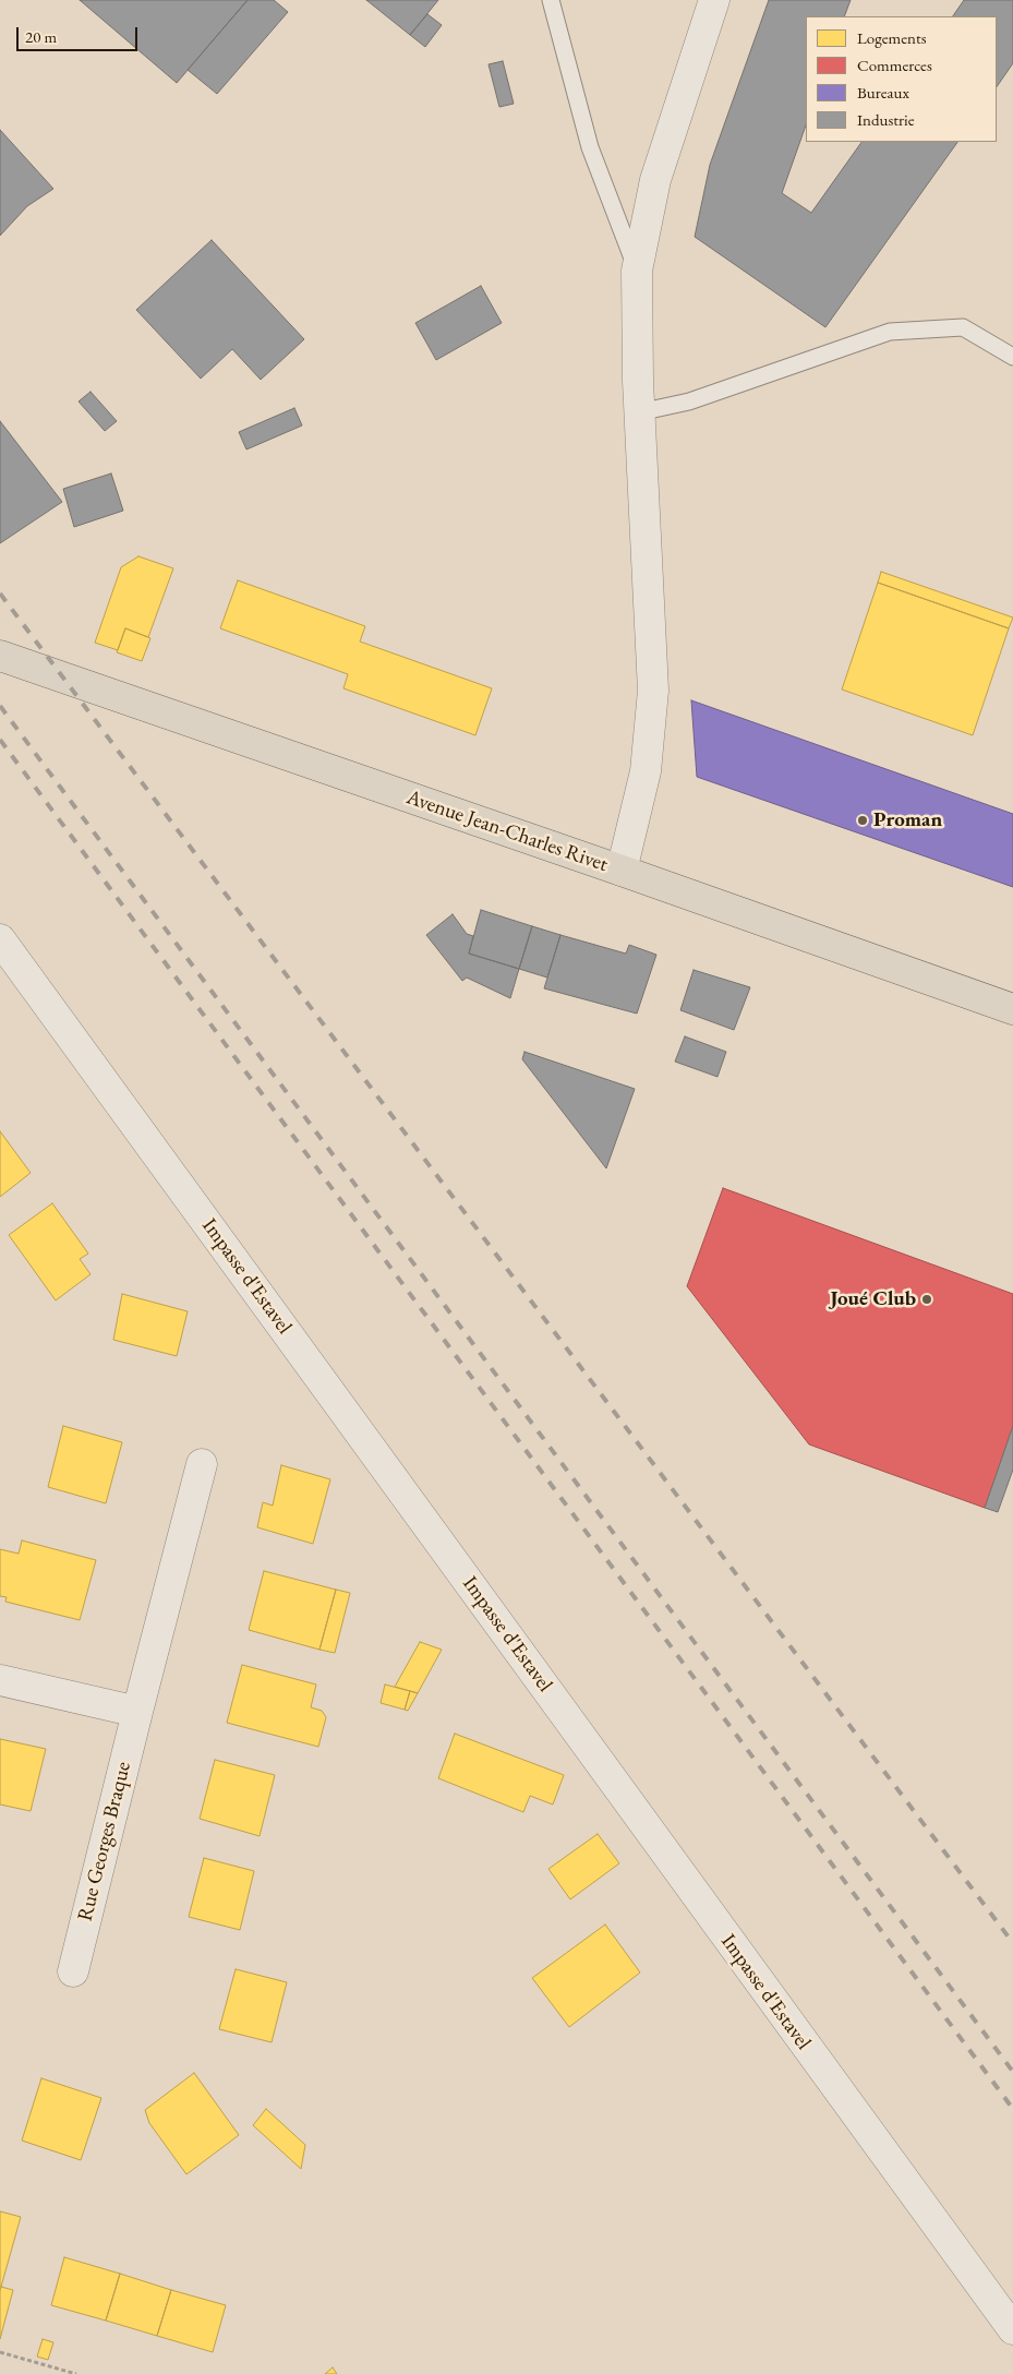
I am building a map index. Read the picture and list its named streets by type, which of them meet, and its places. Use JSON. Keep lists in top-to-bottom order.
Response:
{
  "streets": {
    "main road": ["Avenue Jean-Charles Rivet"],
    "street": ["Impasse d'Estavel", "Rue Georges Braque"]
  },
  "places": ["Proman", "Joué Club"],
  "legend": [
    "Logements",
    "Commerces",
    "Bureaux",
    "Industrie"
  ],
  "scale_bar": "20 m"
}
